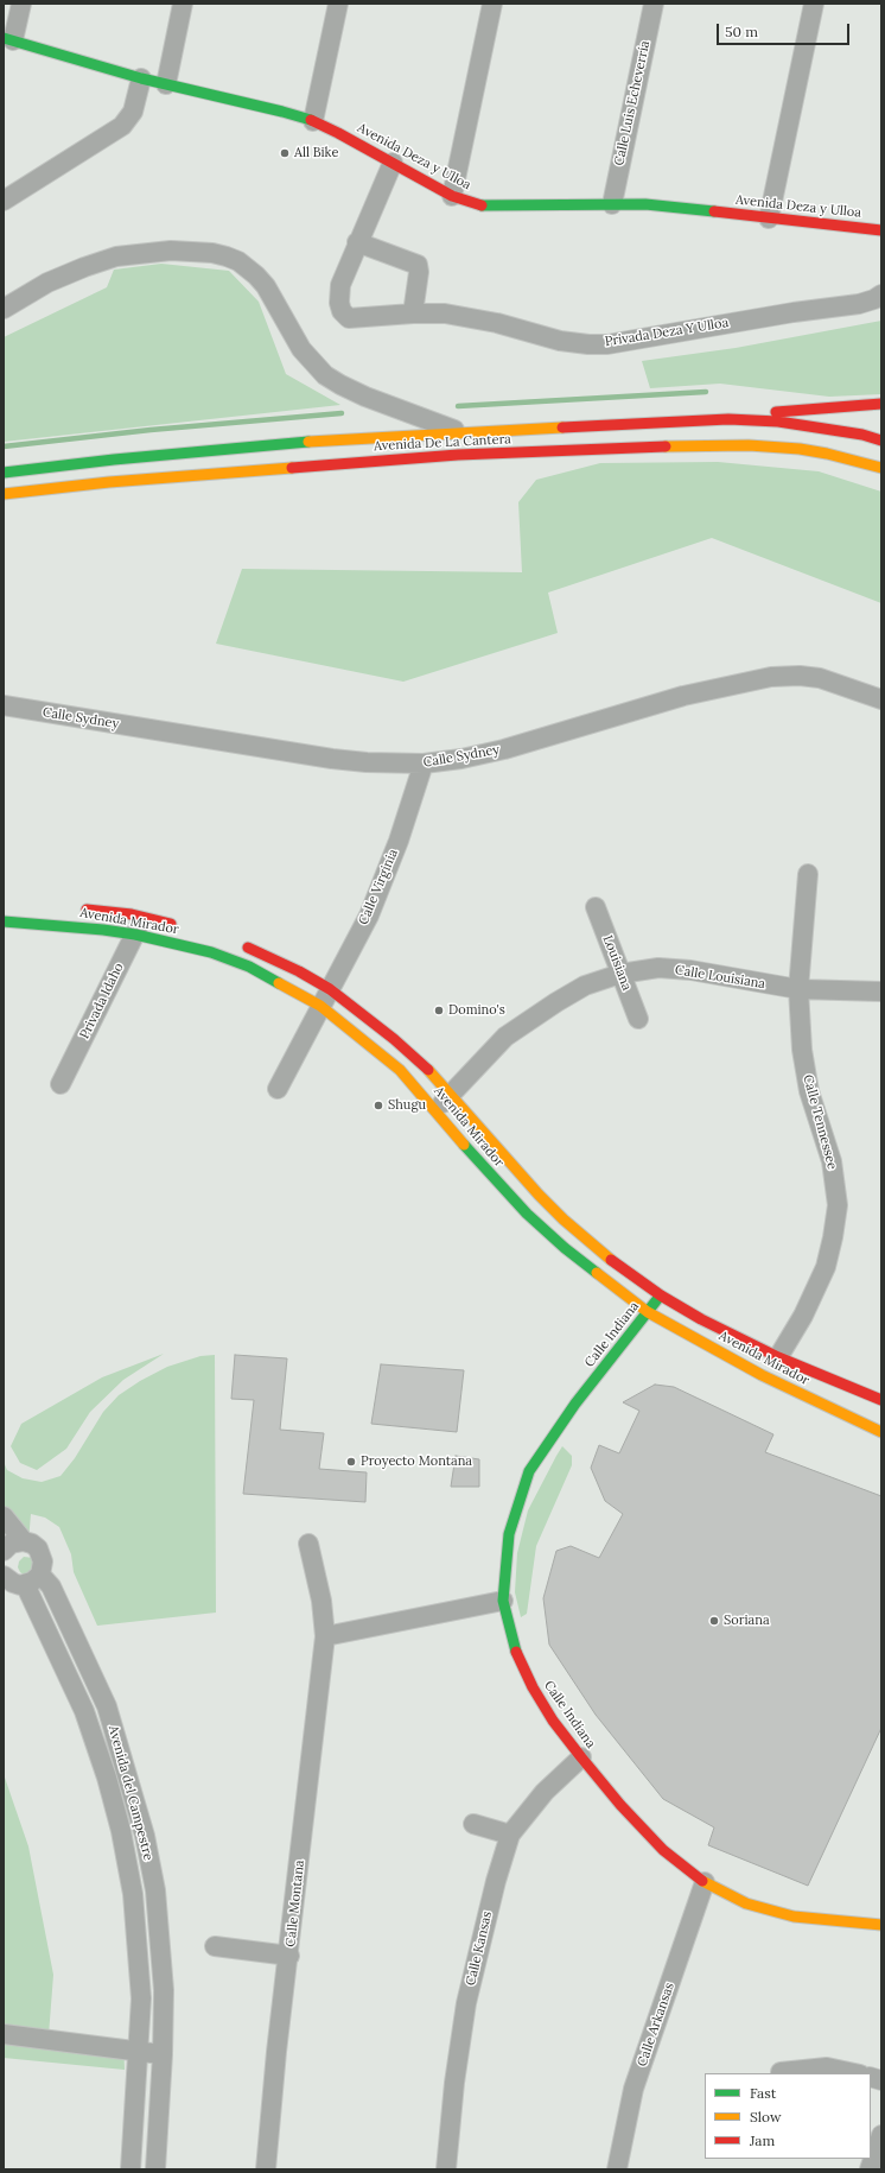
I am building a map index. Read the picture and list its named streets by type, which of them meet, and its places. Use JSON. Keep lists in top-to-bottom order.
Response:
{
  "streets": {
    "main road": [
      "Avenida Deza y Ulloa",
      "Avenida De La Cantera",
      "Avenida Mirador",
      "Calle Indiana"
    ],
    "street": [
      "Calle Luis Echeverría",
      "Privada Deza Y Ulloa",
      "Calle Sydney",
      "Calle Virginia",
      "Louisiana",
      "Calle Louisiana",
      "Privada Idaho",
      "Calle Tennessee",
      "Avenida del Campestre",
      "Calle Montana",
      "Calle Kansas",
      "Calle Arkansas"
    ]
  },
  "crossings": [
    ["Calle Luis Echeverría", "Avenida Deza y Ulloa"],
    ["Calle Sydney", "Calle Virginia"],
    ["Calle Virginia", "Avenida Mirador"],
    ["Avenida Mirador", "Calle Louisiana"],
    ["Avenida Mirador", "Privada Idaho"],
    ["Avenida Mirador", "Calle Tennessee"],
    ["Avenida Mirador", "Calle Indiana"],
    ["Louisiana", "Calle Louisiana"],
    ["Calle Louisiana", "Calle Tennessee"],
    ["Calle Indiana", "Calle Kansas"],
    ["Calle Indiana", "Calle Arkansas"]
  ],
  "places": [
    "All Bike",
    "Domino's",
    "Shugu",
    "Proyecto Montana",
    "Soriana"
  ],
  "legend": ["Fast", "Slow", "Jam"],
  "scale_bar": "50 m"
}
